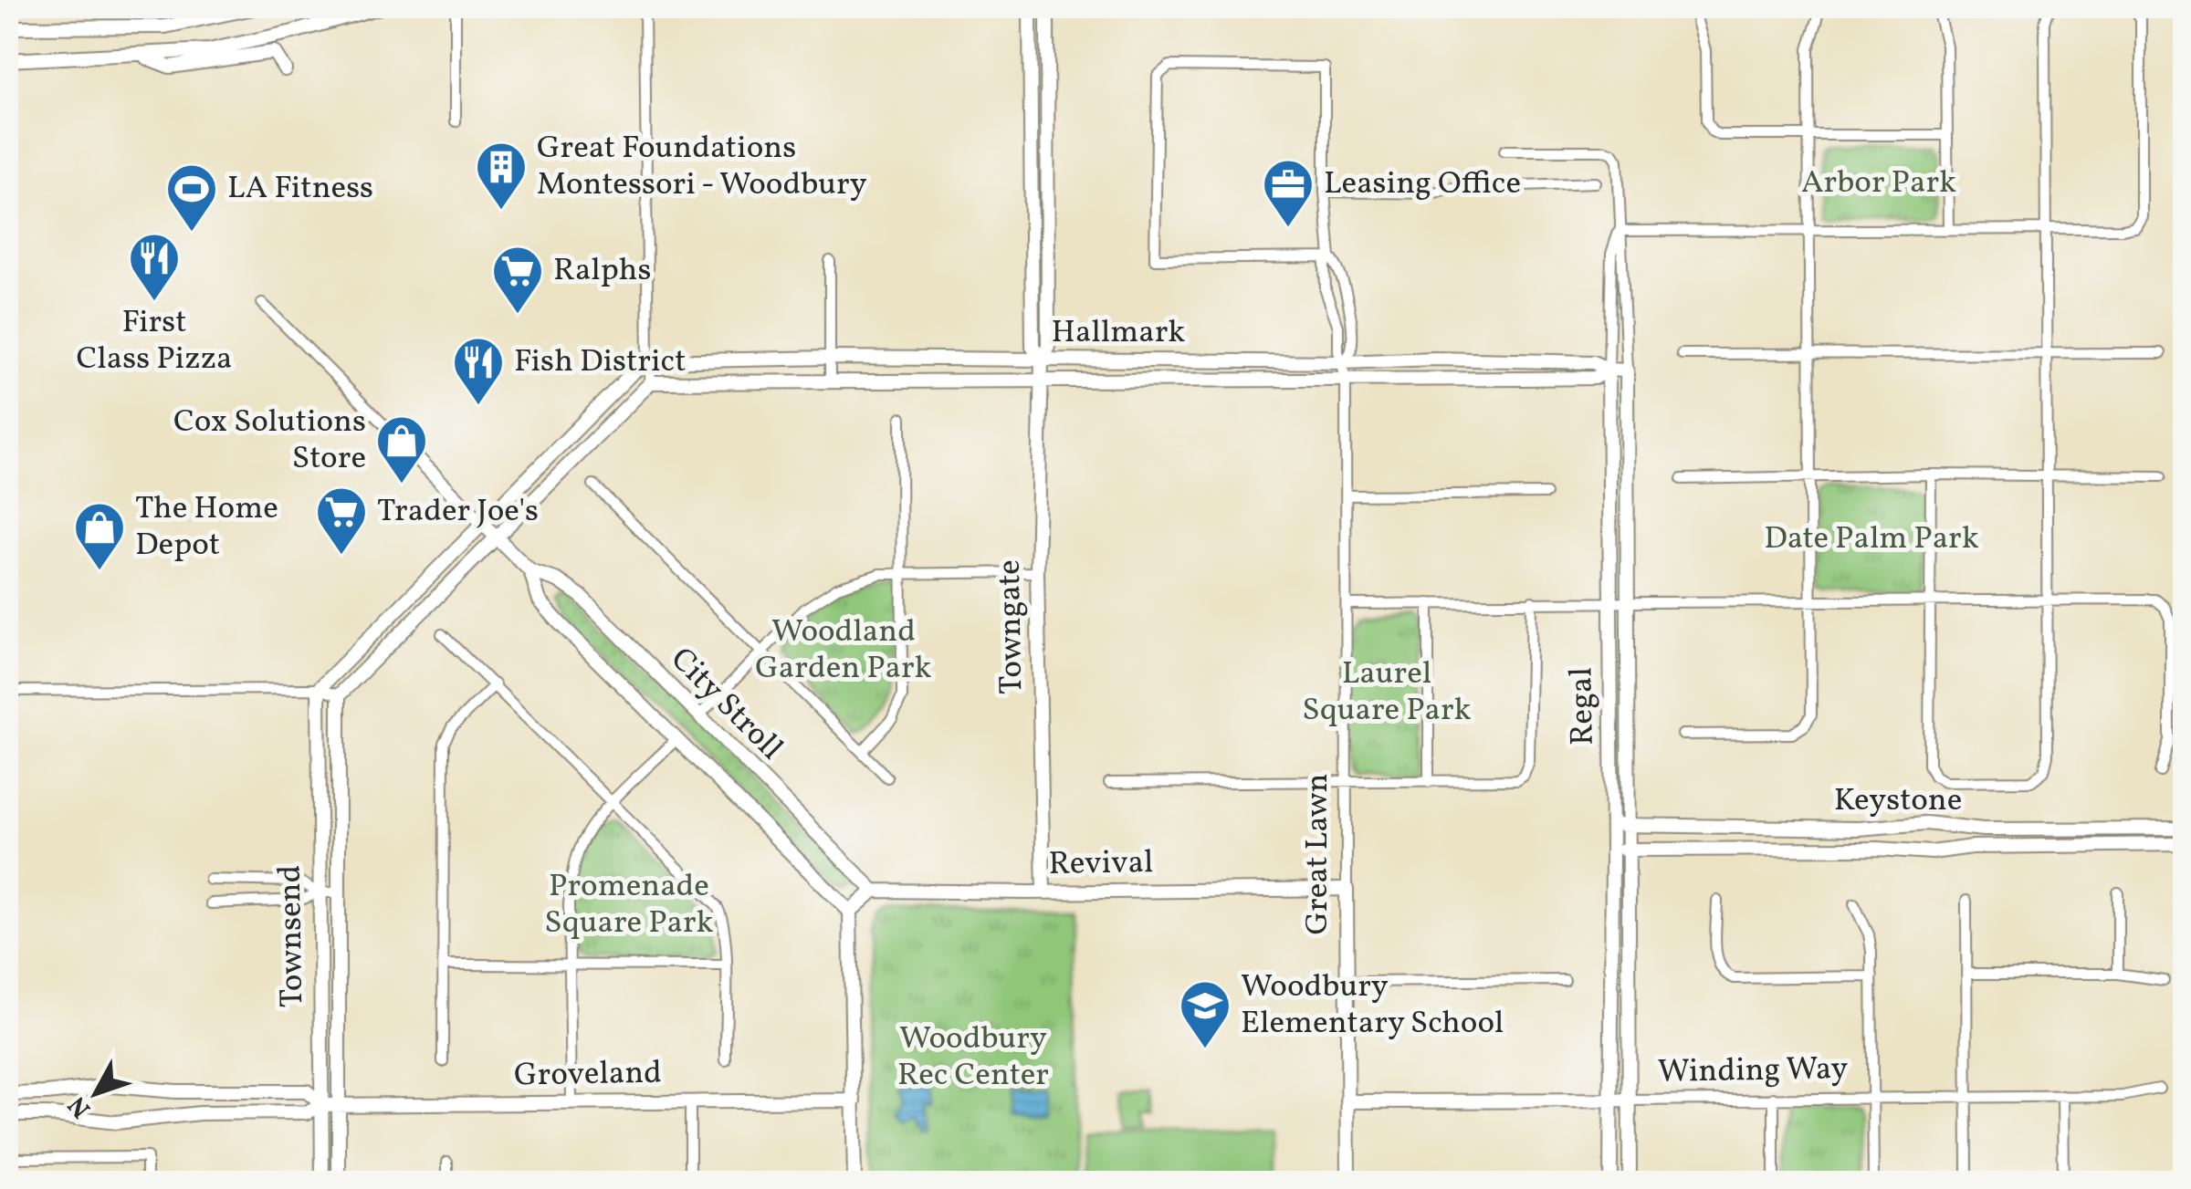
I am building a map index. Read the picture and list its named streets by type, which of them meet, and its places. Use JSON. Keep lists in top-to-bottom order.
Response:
{
  "streets": {
    "street": [
      "Hallmark",
      "Towngate",
      "City Stroll",
      "Regal",
      "Keystone",
      "Great Lawn",
      "Revival",
      "Townsend",
      "Winding Way",
      "Groveland"
    ]
  },
  "crossings": [
    ["Hallmark", "Towngate"],
    ["Hallmark", "Regal"],
    ["Hallmark", "Great Lawn"],
    ["Towngate", "Revival"],
    ["City Stroll", "Revival"],
    ["Regal", "Keystone"],
    ["Regal", "Winding Way"],
    ["Great Lawn", "Revival"],
    ["Great Lawn", "Winding Way"],
    ["Townsend", "Groveland"]
  ],
  "parks": [
    "Arbor Park",
    "Date Palm Park",
    "Woodland Garden Park",
    "Laurel Square Park",
    "Promenade Square Park",
    "Woodbury Rec Center"
  ],
  "places": {
    "building": ["Great Foundations Montessori - Woodbury"],
    "office": ["Leasing Office"],
    "sports": ["LA Fitness"],
    "restaurant": ["First Class Pizza", "Fish District"],
    "supermarket": ["Ralphs", "Trader Joe's"],
    "shop": ["Cox Solutions Store", "The Home Depot"],
    "school or university": ["Woodbury Elementary School"]
  },
  "north": "bottom left"
}
